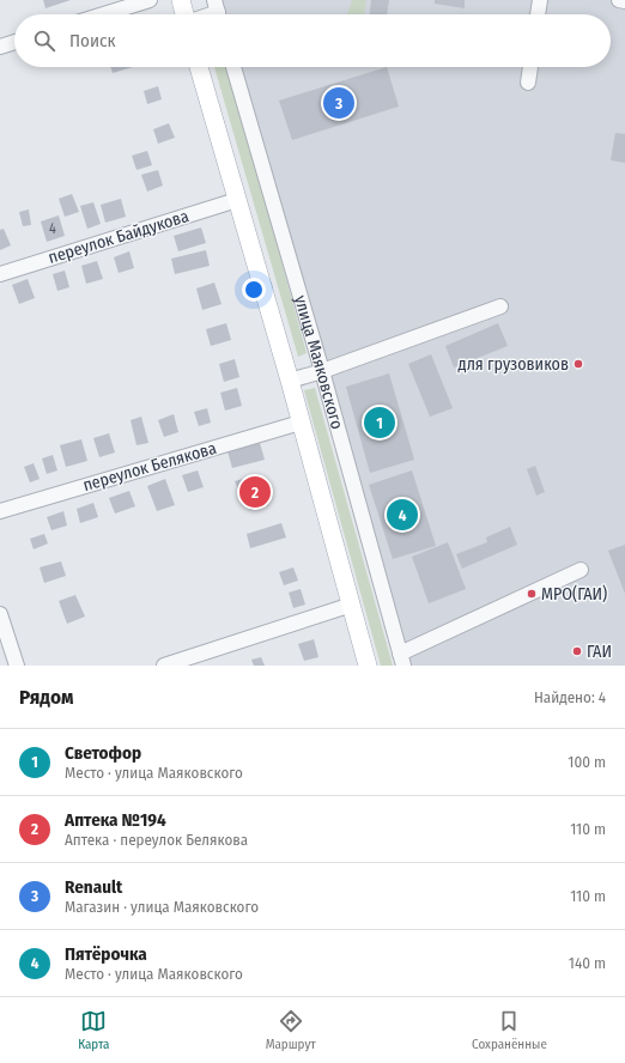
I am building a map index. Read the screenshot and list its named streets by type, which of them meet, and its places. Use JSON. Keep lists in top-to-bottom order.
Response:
{
  "streets": {
    "main road": ["улица Маяковского"],
    "street": ["переулок Байдукова", "переулок Белякова"]
  },
  "crossings": [
    ["переулок Байдукова", "улица Маяковского"],
    ["улица Маяковского", "переулок Белякова"]
  ],
  "places": ["для грузовиков", "МРО(ГАИ)", "ГАИ"],
  "house_numbers": ["4"],
  "page": {
    "search": "Поиск",
    "pins": [
      "3",
      "1",
      "2",
      "4"
    ],
    "heading": ["Рядом", "Найдено: 4"],
    "list": [
      {
        "mark": "1",
        "name": "Светофор",
        "note": "Место · улица Маяковского",
        "value": "100 m"
      },
      {
        "mark": "2",
        "name": "Аптека №194",
        "note": "Аптека · переулок Белякова",
        "value": "110 m"
      },
      {
        "mark": "3",
        "name": "Renault",
        "note": "Магазин · улица Маяковского",
        "value": "110 m"
      },
      {
        "mark": "4",
        "name": "Пятёрочка",
        "note": "Место · улица Маяковского",
        "value": "140 m"
      }
    ],
    "nav": ["Карта", "Маршрут", "Сохранённые"]
  }
}
